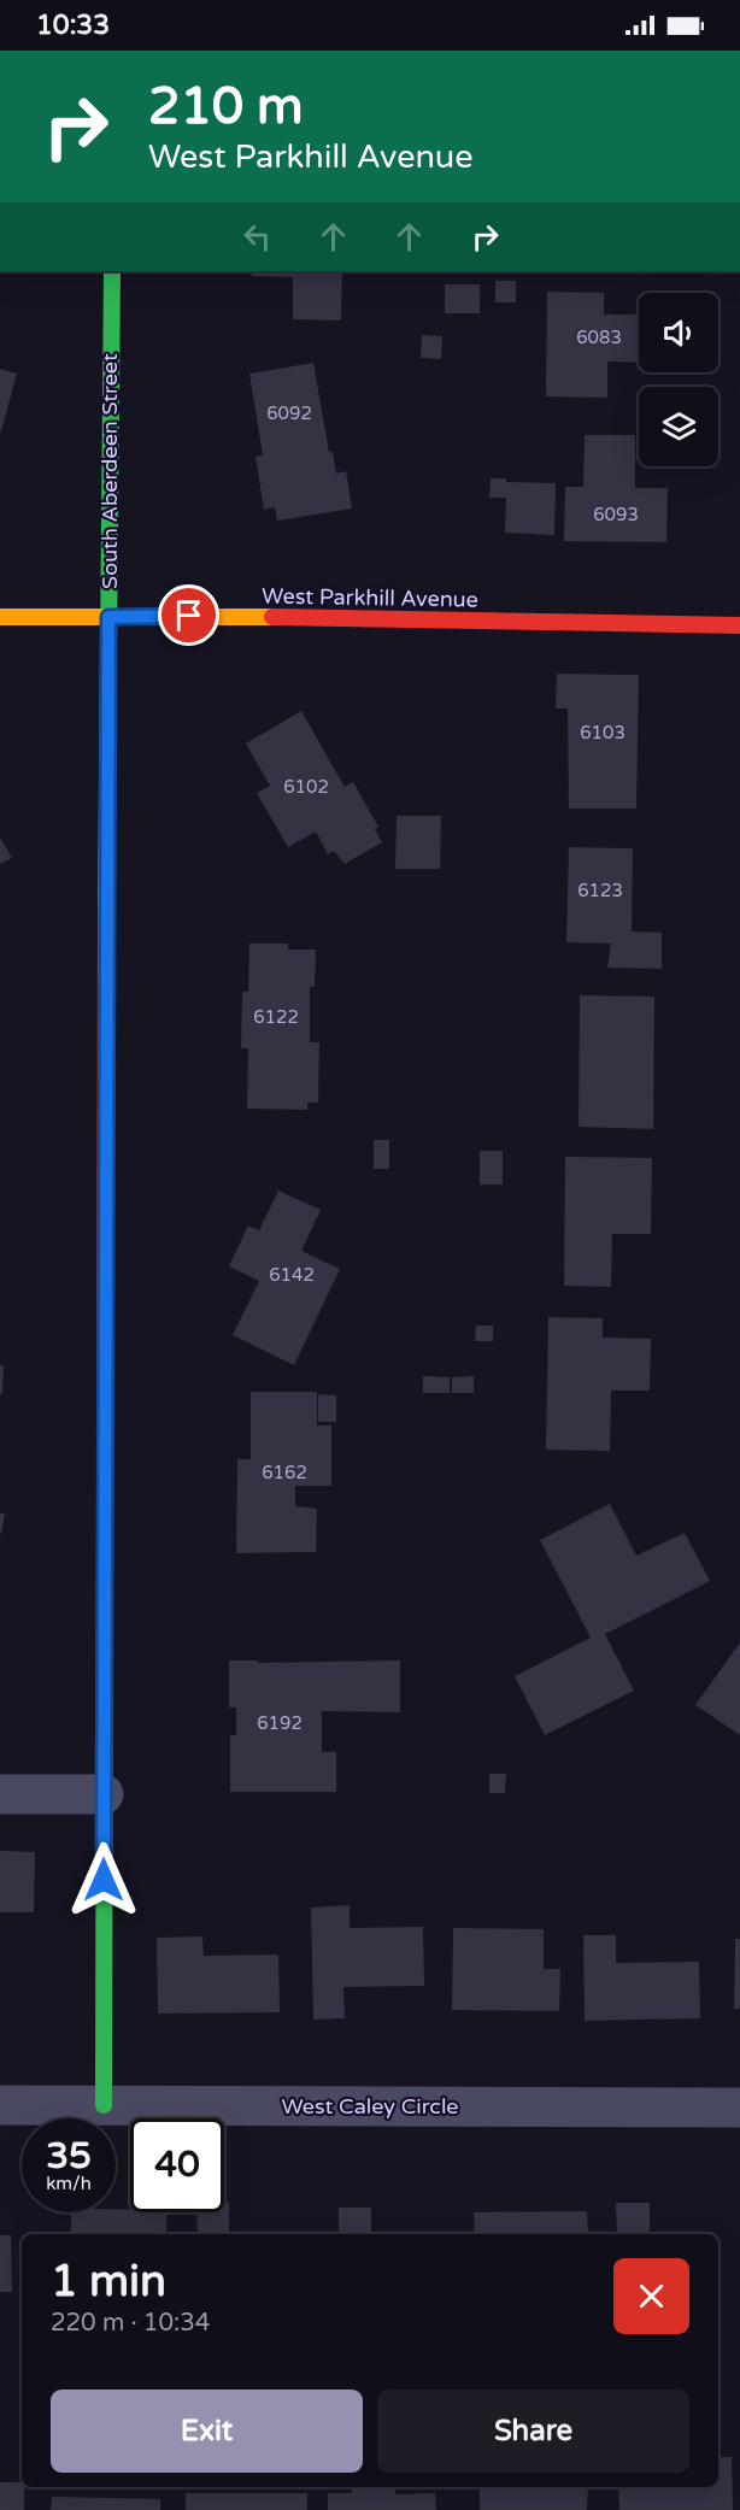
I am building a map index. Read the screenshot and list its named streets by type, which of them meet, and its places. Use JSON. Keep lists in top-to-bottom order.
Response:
{
  "streets": {
    "street": ["South Aberdeen Street", "West Parkhill Avenue", "West Caley Circle"]
  },
  "crossings": [
    ["South Aberdeen Street", "West Parkhill Avenue"],
    ["South Aberdeen Street", "West Caley Circle"]
  ],
  "house_numbers": [
    "6083",
    "6092",
    "6093",
    "6103",
    "6102",
    "6123",
    "6122",
    "6142",
    "6162",
    "6192"
  ],
  "page": {
    "status": "10:33",
    "turn": ["210 m", "West Parkhill Avenue"],
    "speed": "35 km/h",
    "limit": "40",
    "heading": ["1 min", "220 m · 10:34"],
    "buttons": ["Exit", "Share"]
  }
}
